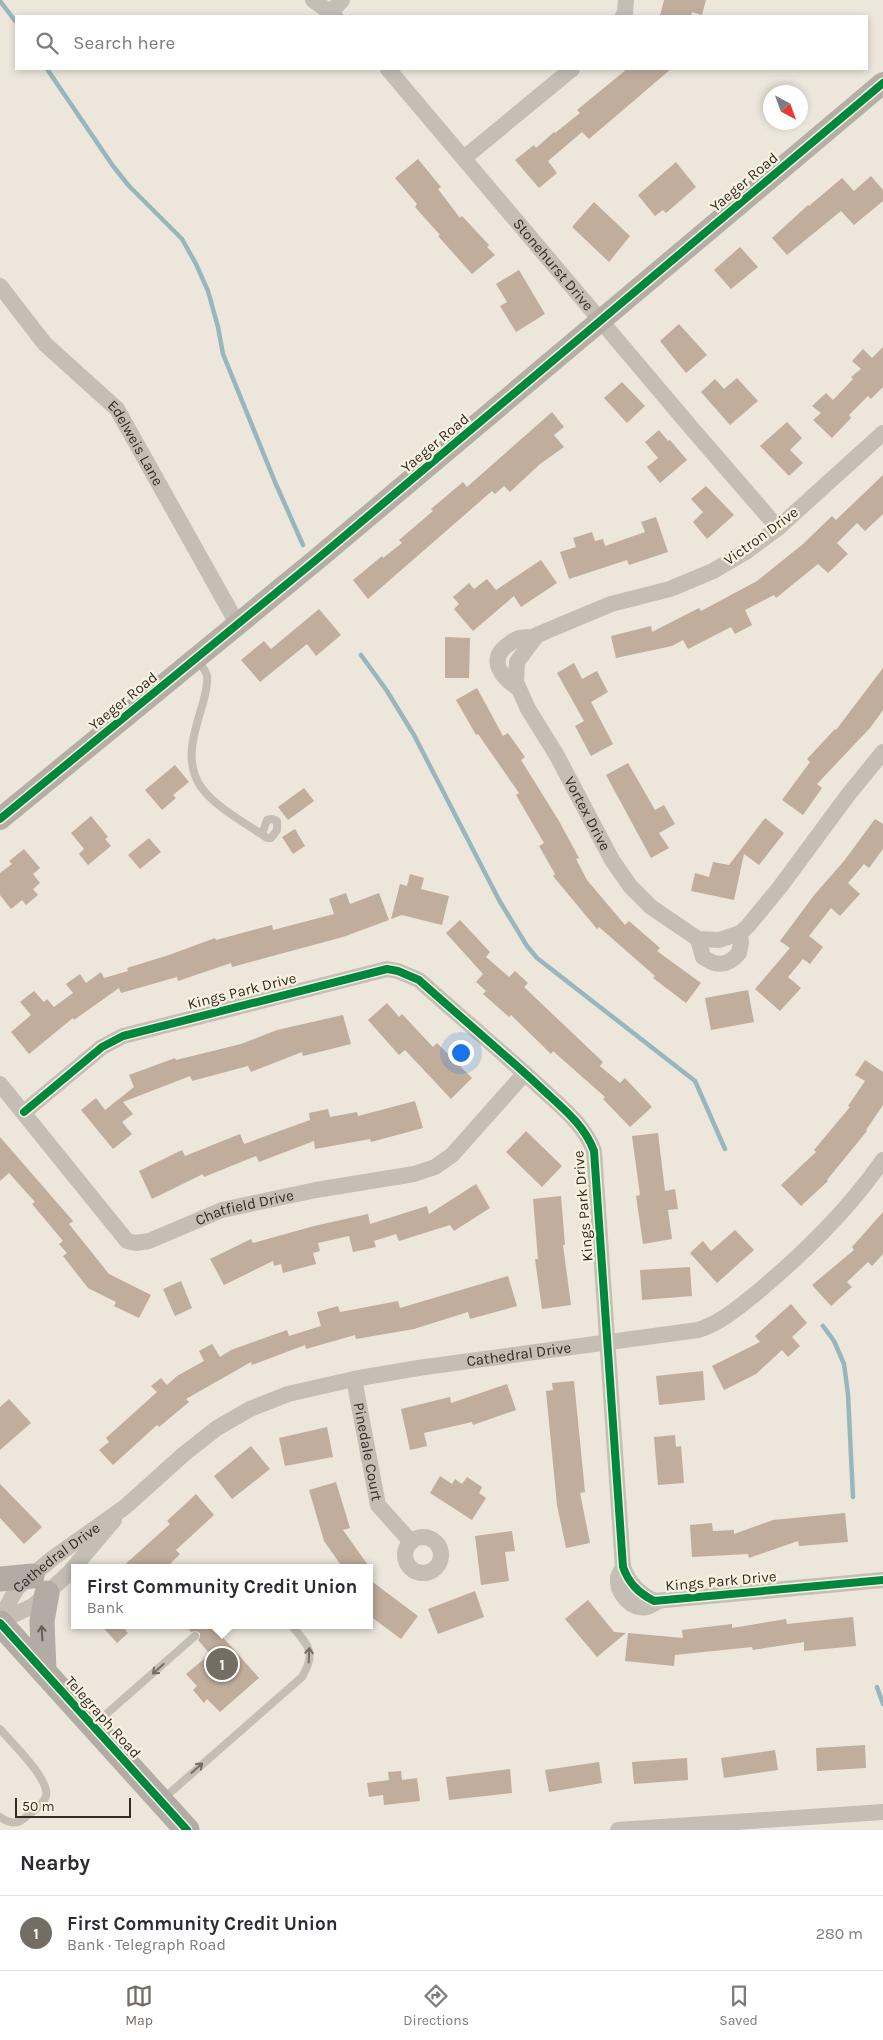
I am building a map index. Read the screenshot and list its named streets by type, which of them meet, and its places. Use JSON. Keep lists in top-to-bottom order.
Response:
{
  "streets": {
    "main road": ["Telegraph Road"],
    "street": [
      "Yaeger Road",
      "Stonehurst Drive",
      "Edelweis Lane",
      "Victron Drive",
      "Vortex Drive",
      "Kings Park Drive",
      "Chatfield Drive",
      "Cathedral Drive",
      "Pinedale Court"
    ]
  },
  "crossings": [
    ["Yaeger Road", "Stonehurst Drive"],
    ["Yaeger Road", "Edelweis Lane"],
    ["Stonehurst Drive", "Victron Drive"],
    ["Victron Drive", "Vortex Drive"],
    ["Kings Park Drive", "Chatfield Drive"],
    ["Kings Park Drive", "Cathedral Drive"],
    ["Cathedral Drive", "Pinedale Court"],
    ["Cathedral Drive", "Telegraph Road"]
  ],
  "scale_bar": "50 m",
  "north": "bottom right",
  "page": {
    "search": "Search here",
    "popup": ["First Community Credit Union", "Bank"],
    "pins": "1",
    "scale": "50 m",
    "heading": "Nearby",
    "list": [
      {
        "mark": "1",
        "name": "First Community Credit Union",
        "note": "Bank · Telegraph Road",
        "value": "280 m"
      }
    ],
    "nav": ["Map", "Directions", "Saved"]
  }
}
